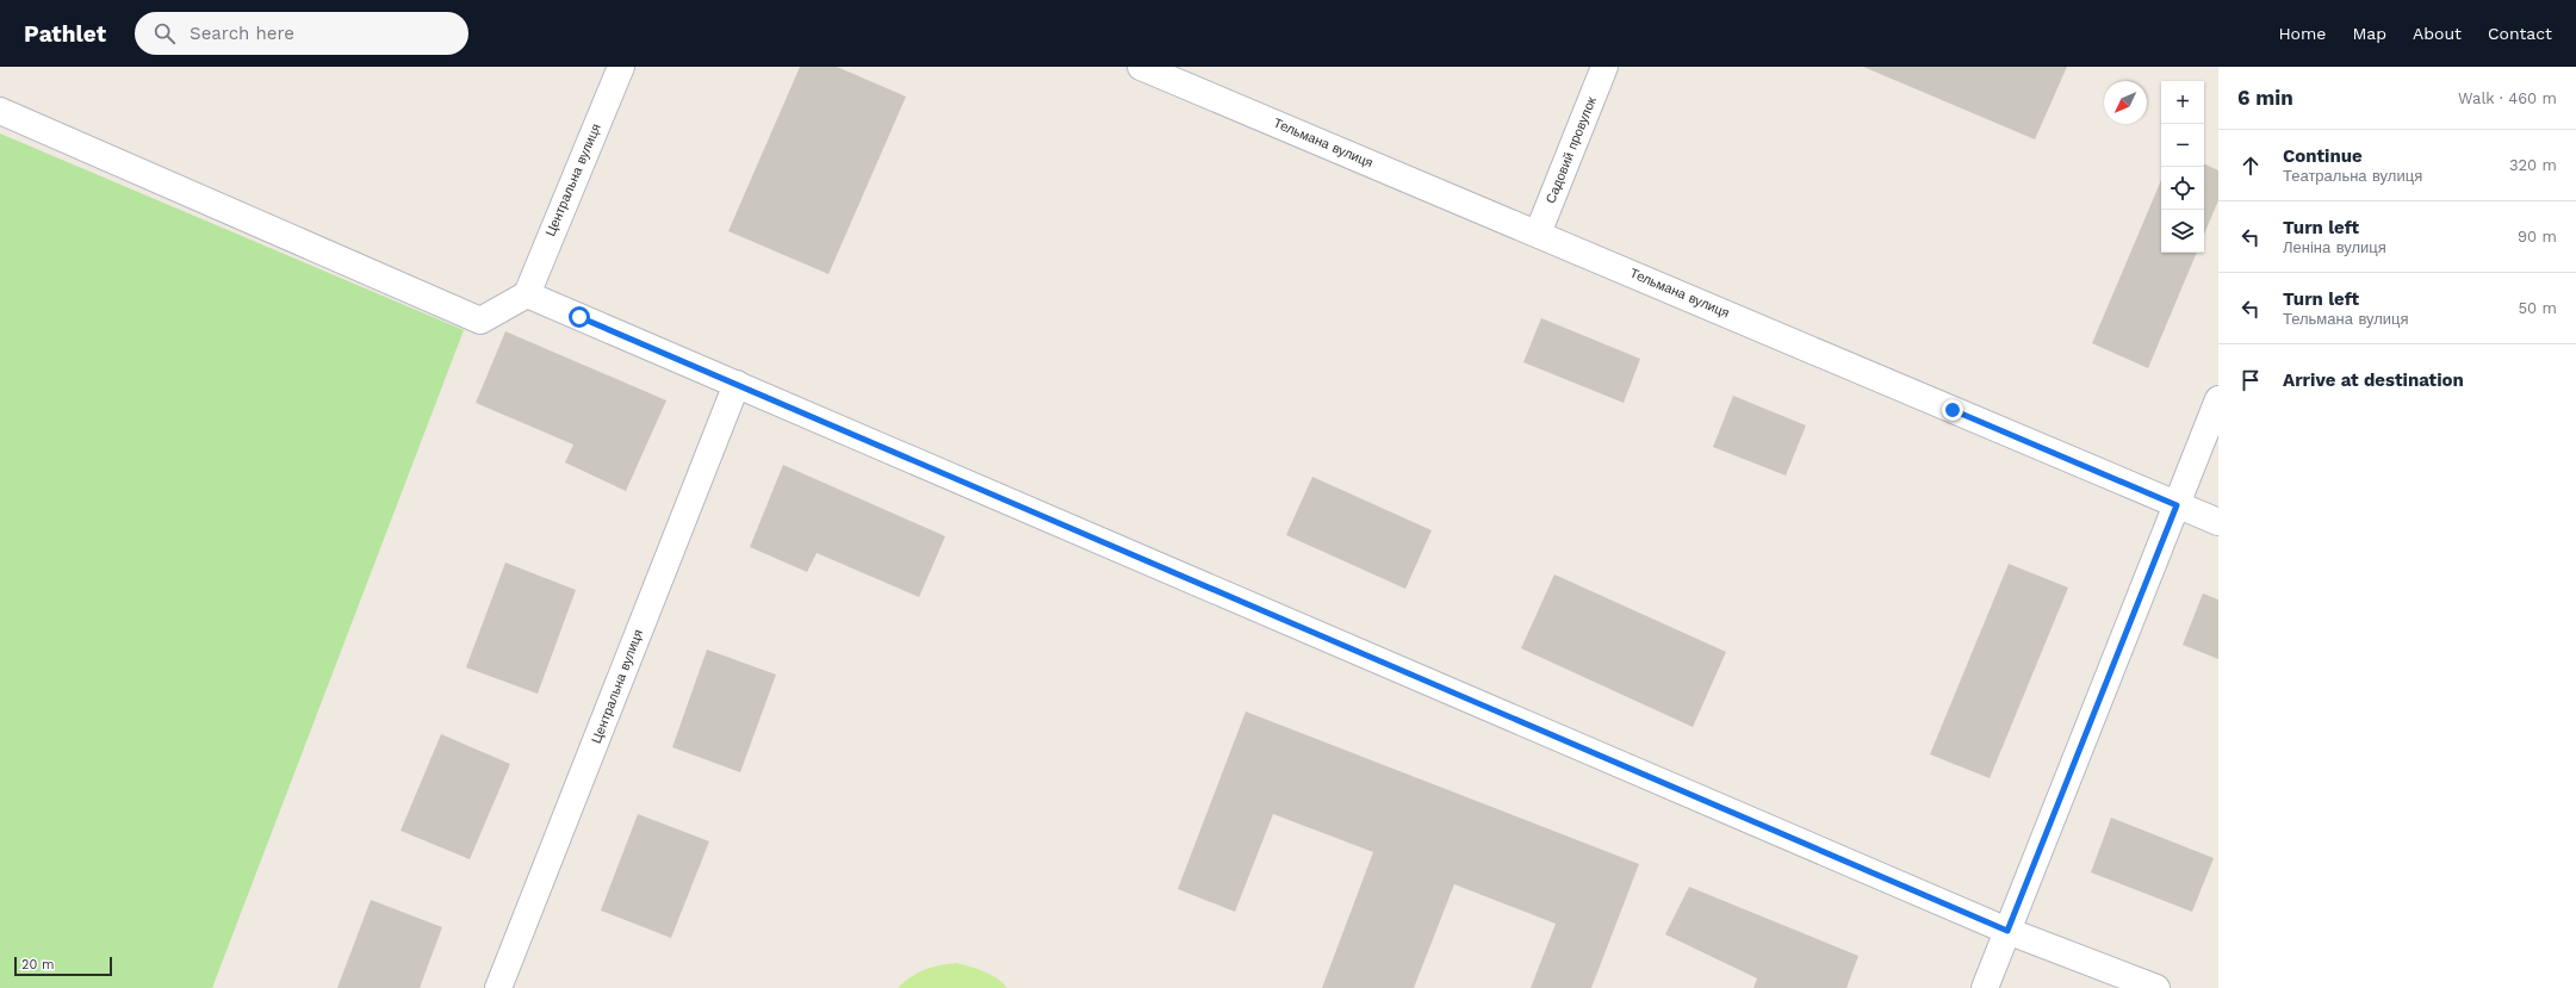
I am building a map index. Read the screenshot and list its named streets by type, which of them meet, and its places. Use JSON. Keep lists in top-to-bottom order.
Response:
{
  "streets": {
    "street": ["Тельмана вулиця", "Садовий провулок", "Центральна вулиця"]
  },
  "crossings": [
    ["Тельмана вулиця", "Садовий провулок"]
  ],
  "scale_bar": "20 m",
  "north": "bottom left",
  "page": {
    "header": "Pathlet",
    "search": "Search here",
    "nav": [
      "Home",
      "Map",
      "About",
      "Contact"
    ],
    "heading": ["6 min", "Walk · 460 m"],
    "map_buttons": ["+", "−"],
    "list": [
      ["Continue", "Театральна вулиця", "320 m"],
      ["Turn left", "Леніна вулиця", "90 m"],
      ["Turn left", "Тельмана вулиця", "50 m"],
      "Arrive at destination"
    ],
    "scale": "20 m"
  }
}
